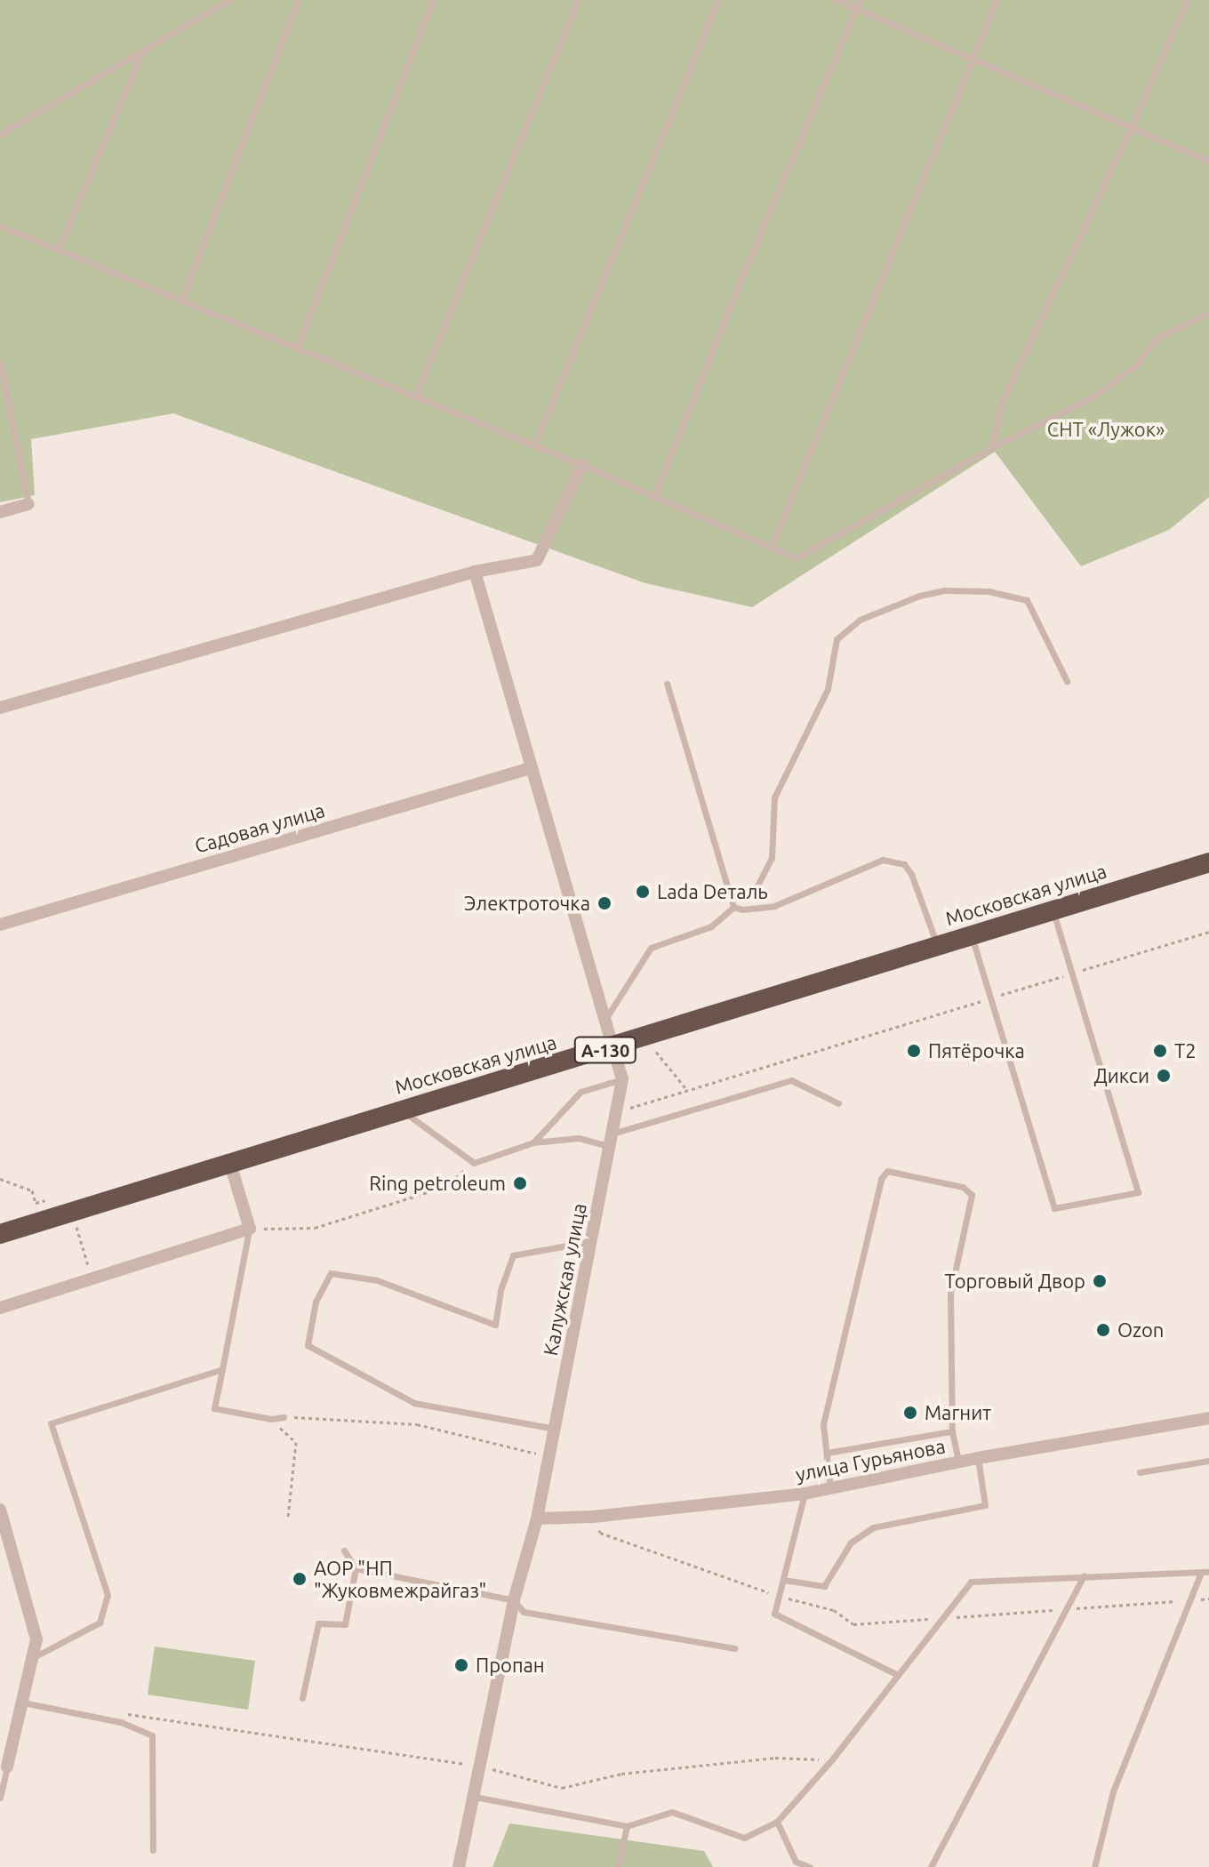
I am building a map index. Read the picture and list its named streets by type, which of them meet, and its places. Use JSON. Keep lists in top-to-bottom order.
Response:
{
  "streets": {
    "highway": ["Московская улица", "А-130"],
    "street": ["Садовая улица", "Калужская улица", "улица Гурьянова"]
  },
  "crossings": [
    ["Садовая улица", "Калужская улица"],
    ["Московская улица", "Калужская улица"],
    ["Калужская улица", "улица Гурьянова"]
  ],
  "parks": ["СНТ «Лужок»"],
  "places": [
    "Lada Dеталь",
    "Электроточка",
    "Пятёрочка",
    "T2",
    "Дикси",
    "Ring petroleum",
    "Торговый Двор",
    "Ozon",
    "Магнит",
    "АОР \"НП \"Жуковмежрайгаз\"",
    "Пропан"
  ]
}
